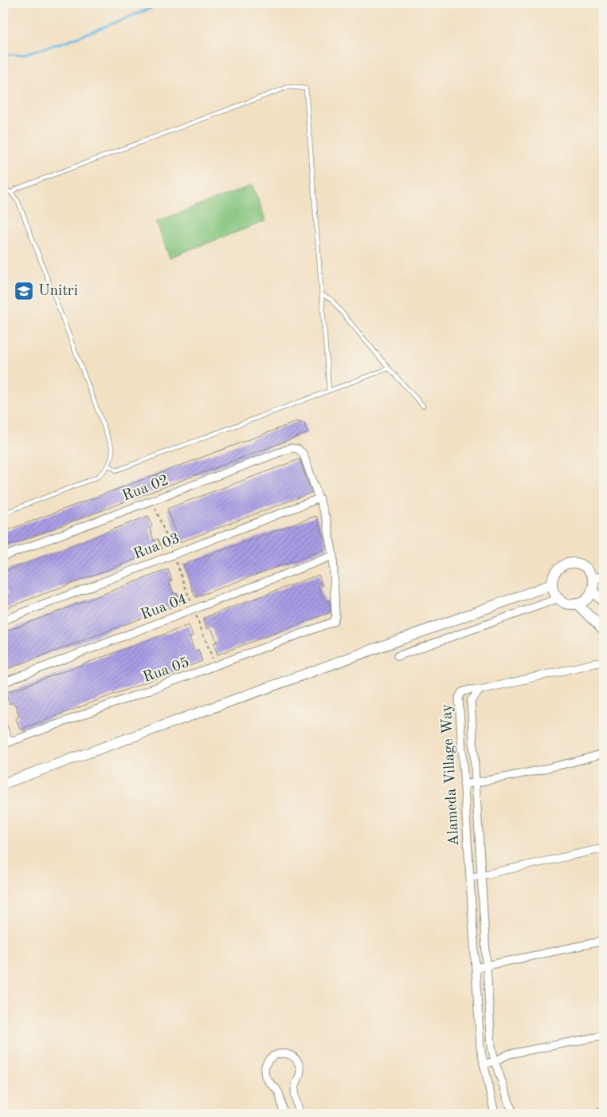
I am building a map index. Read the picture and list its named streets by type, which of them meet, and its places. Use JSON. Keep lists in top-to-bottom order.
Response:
{
  "streets": {
    "street": [
      "Rua 02",
      "Rua 03",
      "Rua 04",
      "Rua 05",
      "Alameda Village Way"
    ]
  },
  "crossings": [
    ["Rua 02", "Rua 03"],
    ["Rua 04", "Rua 05"]
  ],
  "places": {
    "school or university": ["Unitri"]
  }
}
